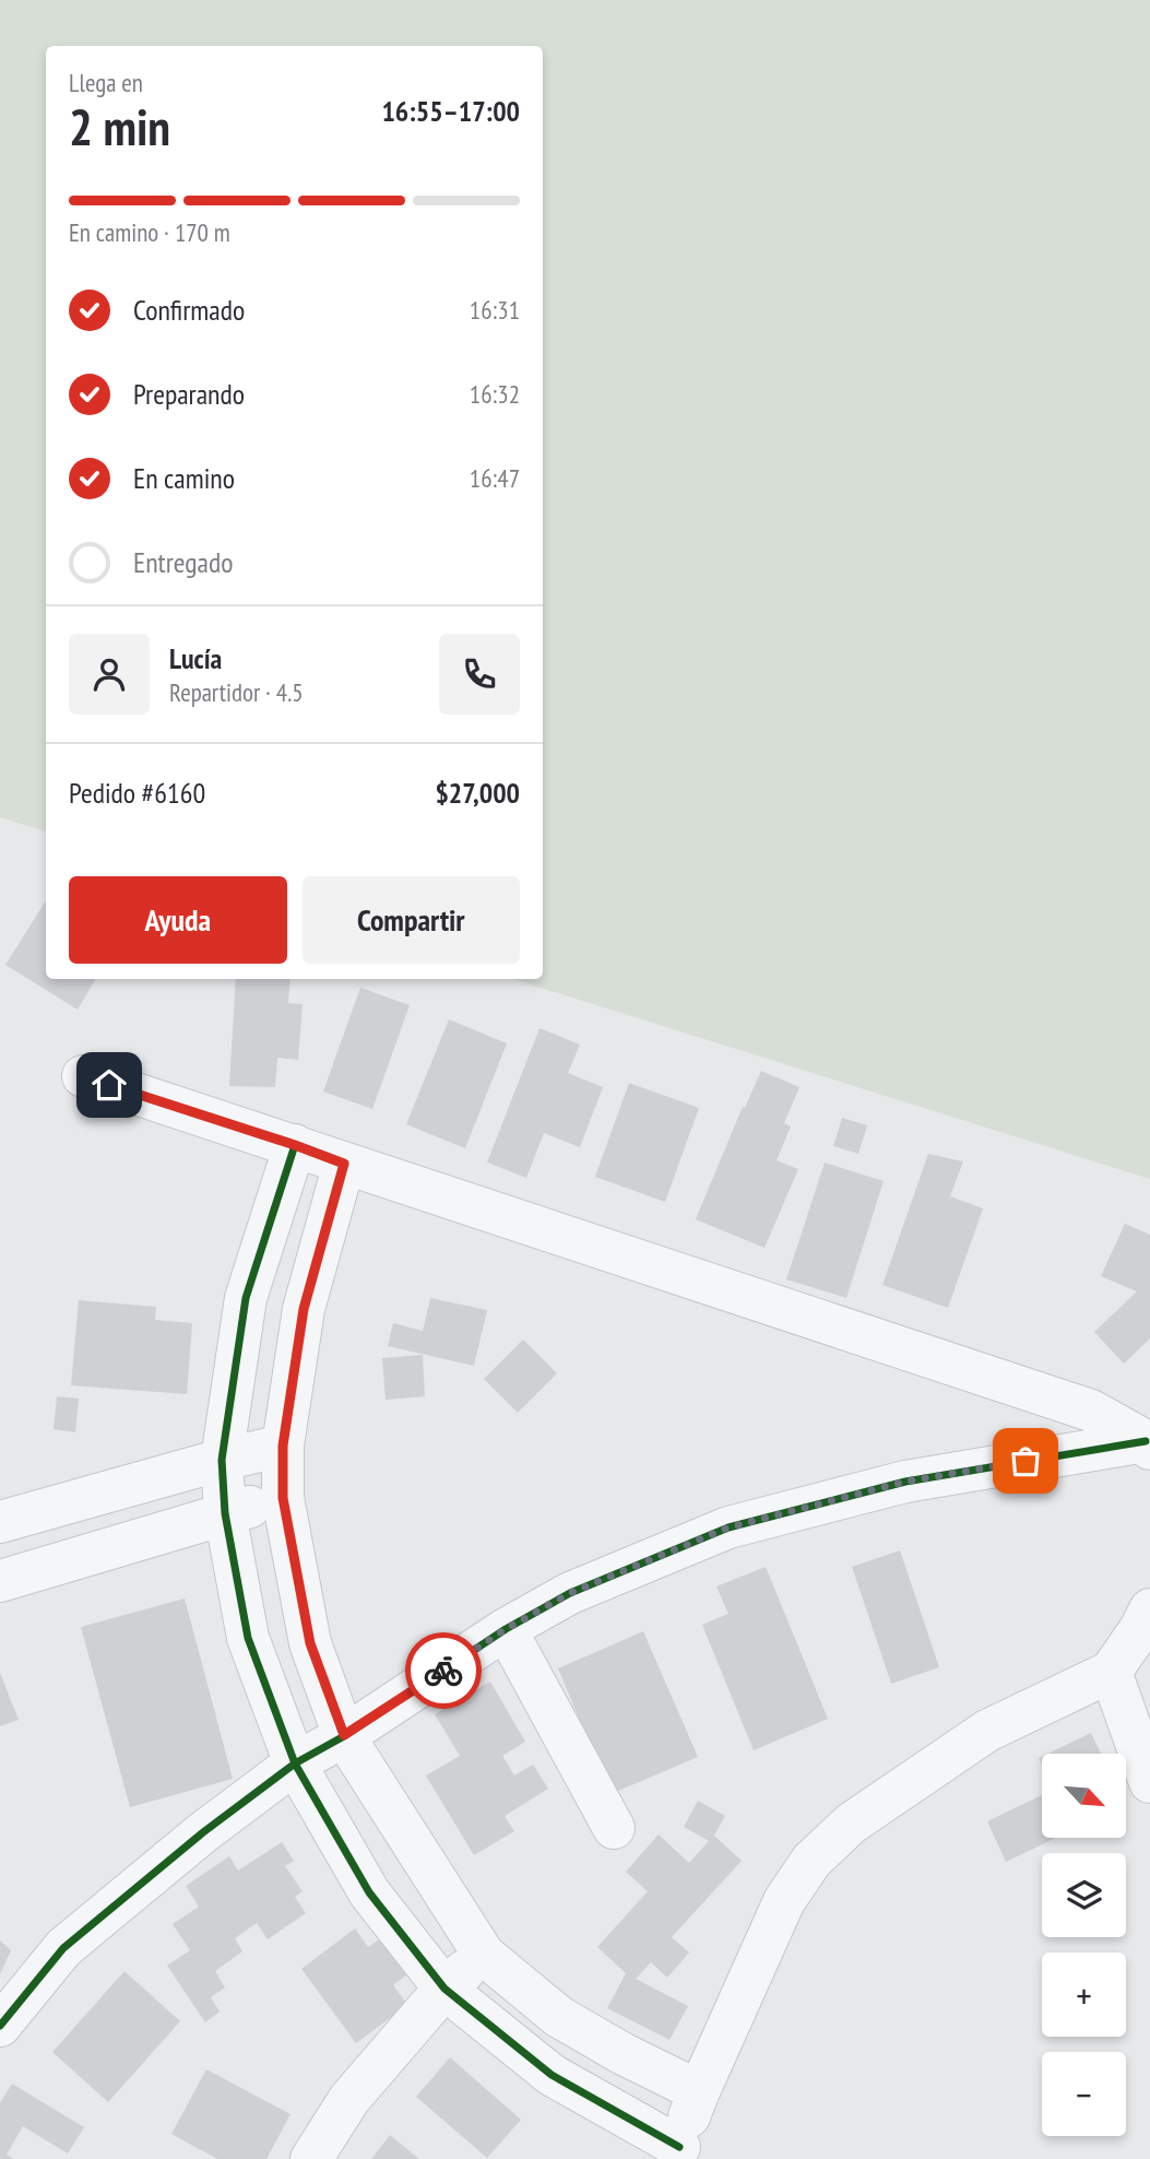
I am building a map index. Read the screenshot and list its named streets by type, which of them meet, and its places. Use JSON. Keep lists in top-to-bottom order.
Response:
{
  "north": "bottom right",
  "page": {
    "heading": ["2 min", "Llega en", "16:55–17:00"],
    "panel": [
      "Lucía",
      "Repartidor · 4.5",
      "Pedido #6160",
      "$27,000"
    ],
    "bar": "En camino · 170 m",
    "list": [
      ["Confirmado", "16:31"],
      ["Preparando", "16:32"],
      ["En camino", "16:47"],
      "Entregado"
    ],
    "buttons": ["Ayuda", "Compartir"],
    "map_buttons": ["+", "−"]
  }
}
